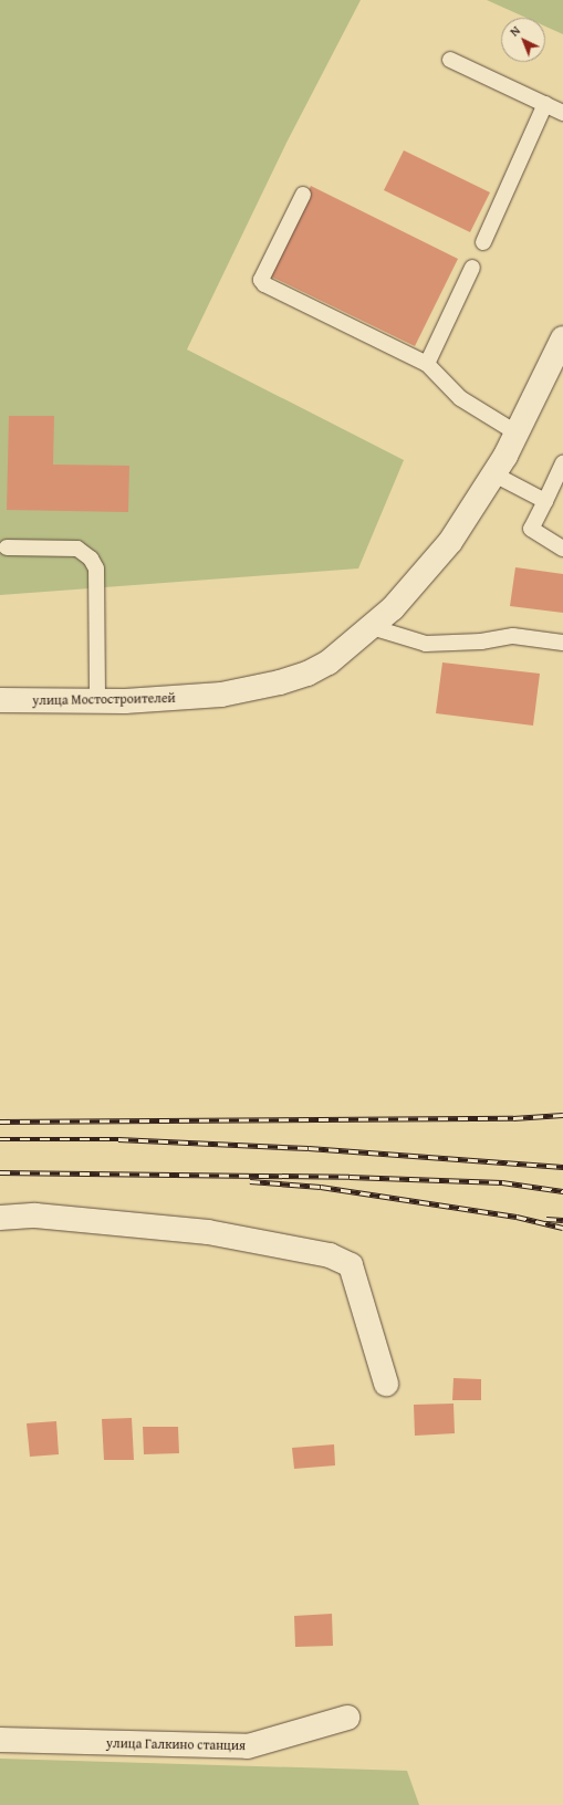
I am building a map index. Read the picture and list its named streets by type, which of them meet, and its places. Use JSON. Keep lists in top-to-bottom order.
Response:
{
  "streets": {
    "street": ["улица Мостостроителей", "улица Галкино станция"]
  },
  "north": "top left"
}
